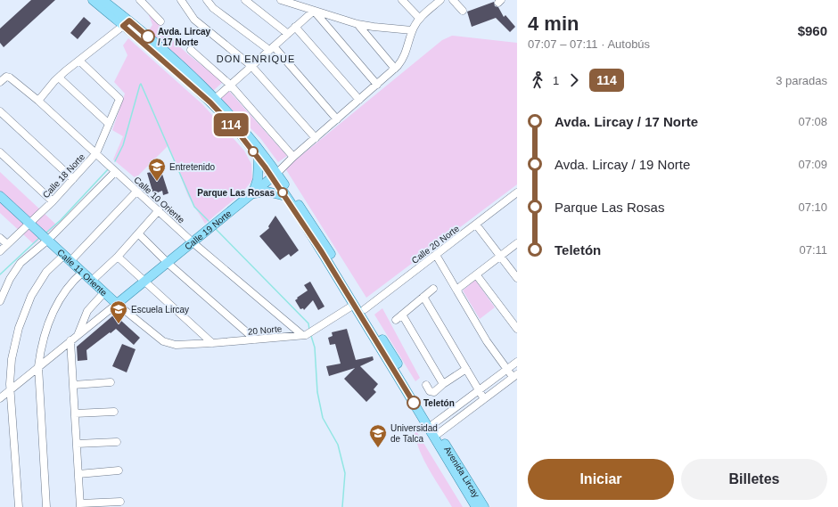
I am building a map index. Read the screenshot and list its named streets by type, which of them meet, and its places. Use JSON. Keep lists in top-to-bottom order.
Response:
{
  "streets": {
    "main road": ["Calle 19 Norte", "Calle 11 Oriente", "Avenida Lircay"],
    "street": [
      "Calle 18 Norte",
      "Calle 10 Oriente",
      "Calle 20 Norte",
      "20 Norte"
    ]
  },
  "crossings": [
    ["Calle 18 Norte", "Calle 10 Oriente"],
    ["Calle 18 Norte", "Calle 11 Oriente"],
    ["Calle 10 Oriente", "Calle 19 Norte"],
    ["Calle 10 Oriente", "20 Norte"],
    ["Calle 19 Norte", "Calle 11 Oriente"],
    ["Calle 19 Norte", "Avenida Lircay"],
    ["Calle 20 Norte", "Avenida Lircay"],
    ["Calle 11 Oriente", "20 Norte"],
    ["20 Norte", "Avenida Lircay"]
  ],
  "districts": ["DON ENRIQUE"],
  "places": {
    "other": ["Avda. Lircay / 17 Norte", "Parque Las Rosas", "Teletón"],
    "school or university": ["Entretenido", "Escuela Lircay", "Universidad de Talca"]
  },
  "lines": ["bus line 114"],
  "page": {
    "on_map": "114",
    "heading": ["4 min", "07:07 – 07:11 · Autobús", "$960"],
    "legs": ["1", "114", "3 paradas"],
    "list": [
      {
        "name": "Avda. Lircay / 17 Norte",
        "value": "07:08"
      },
      {
        "name": "Avda. Lircay / 19 Norte",
        "value": "07:09"
      },
      {
        "name": "Parque Las Rosas",
        "value": "07:10"
      },
      {
        "name": "Teletón",
        "value": "07:11"
      }
    ],
    "buttons": ["Iniciar", "Billetes"]
  }
}
